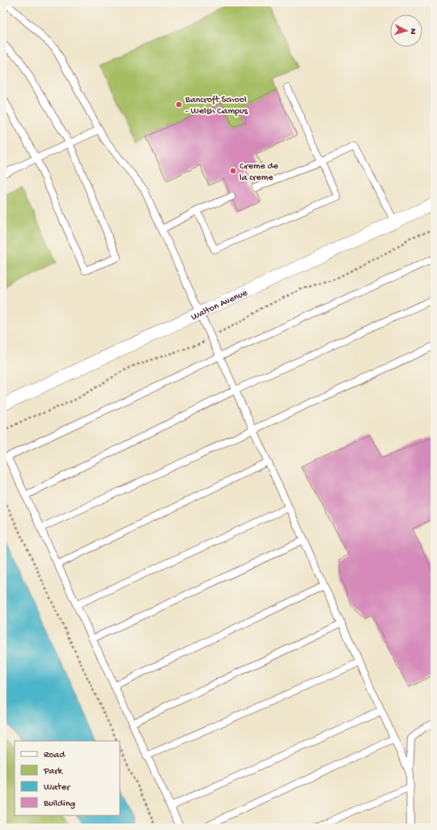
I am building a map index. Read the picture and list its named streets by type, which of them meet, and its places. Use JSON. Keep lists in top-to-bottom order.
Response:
{
  "streets": {
    "street": ["Walton Avenue"]
  },
  "places": ["Bancroft School - Welsh Campus", "Creme de la creme"],
  "legend": [
    "Road",
    "Park",
    "Water",
    "Building"
  ],
  "north": "right"
}
